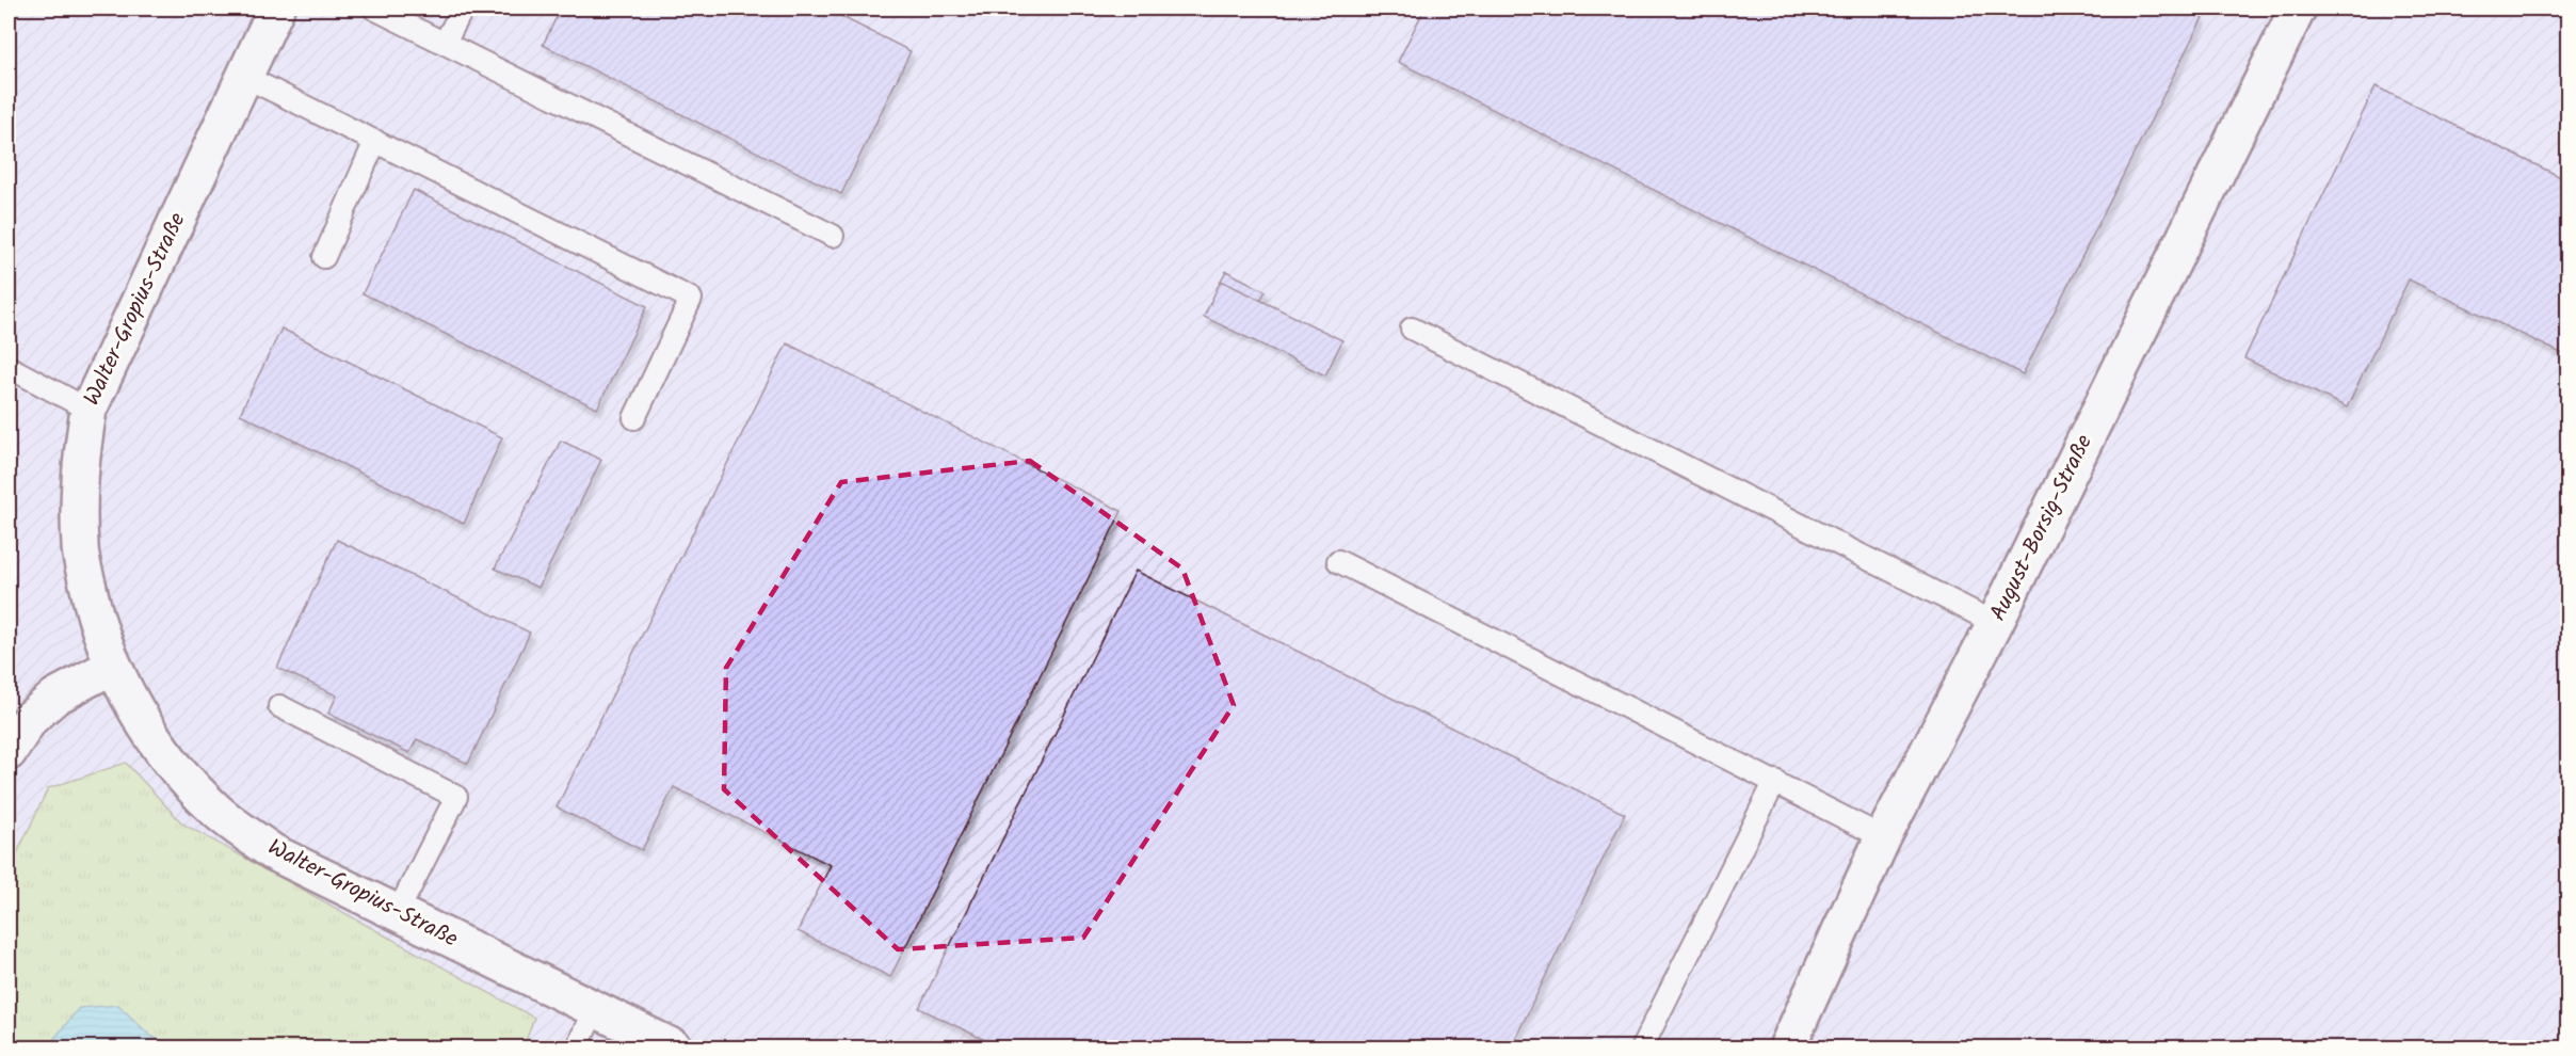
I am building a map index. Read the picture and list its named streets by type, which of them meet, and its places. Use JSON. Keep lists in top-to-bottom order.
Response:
{
  "streets": {
    "street": ["Walter-Gropius-Straße", "August-Borsig-Straße"]
  }
}
